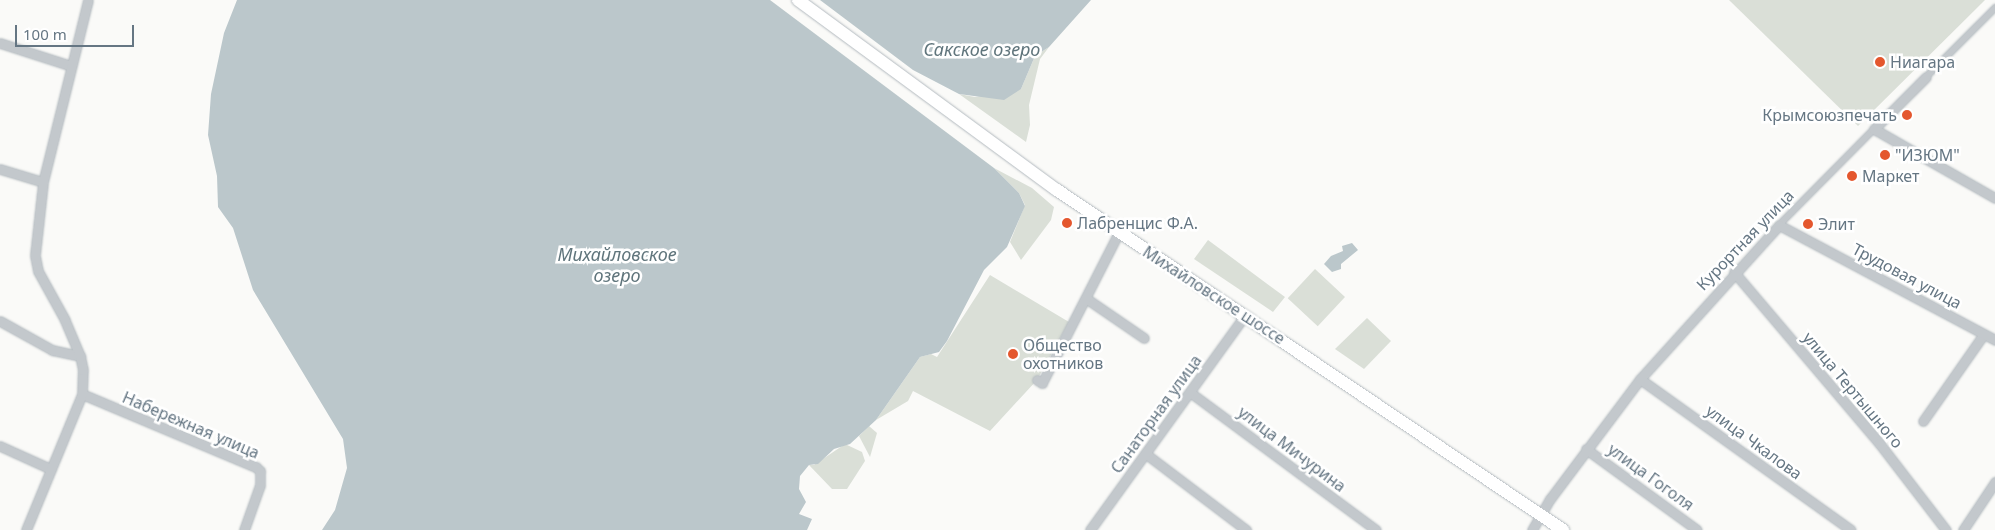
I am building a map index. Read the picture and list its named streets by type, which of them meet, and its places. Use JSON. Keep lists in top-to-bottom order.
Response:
{
  "streets": {
    "main road": ["Михайловское шоссе"],
    "street": [
      "Курортная улица",
      "Трудовая улица",
      "улица Тертышного",
      "Санаторная улица",
      "Набережная улица",
      "улица Чкалова",
      "улица Мичурина",
      "улица Гоголя"
    ]
  },
  "crossings": [
    ["Курортная улица", "Трудовая улица"],
    ["Курортная улица", "Михайловское шоссе"],
    ["Курортная улица", "улица Тертышного"],
    ["Курортная улица", "улица Чкалова"],
    ["Курортная улица", "улица Гоголя"],
    ["Михайловское шоссе", "Санаторная улица"],
    ["Санаторная улица", "улица Мичурина"]
  ],
  "water": ["Сакское озеро", "Михайловское озеро"],
  "places": [
    "Ниагара",
    "Крымсоюзпечать",
    "\"ИЗЮМ\"",
    "Маркет",
    "Лабренцис Ф.А.",
    "Элит",
    "Общество охотников"
  ],
  "scale_bar": "100 m"
}
